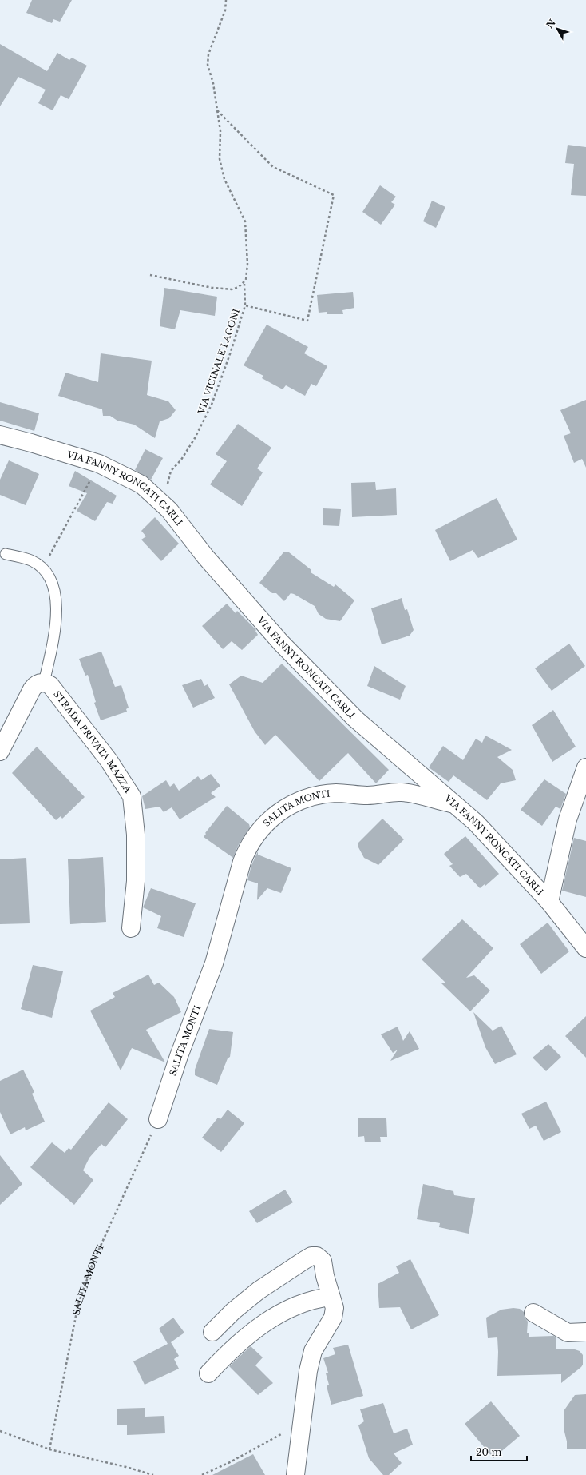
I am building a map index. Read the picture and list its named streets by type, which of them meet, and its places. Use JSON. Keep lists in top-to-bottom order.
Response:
{
  "streets": {
    "street": ["VIA FANNY RONCATI CARLI", "STRADA PRIVATA MAZZA", "SALITA MONTI"],
    "path": ["VIA VICINALE LAGONI"]
  },
  "crossings": [
    ["VIA FANNY RONCATI CARLI", "SALITA MONTI"]
  ],
  "scale_bar": "20 m",
  "north": "top left"
}
